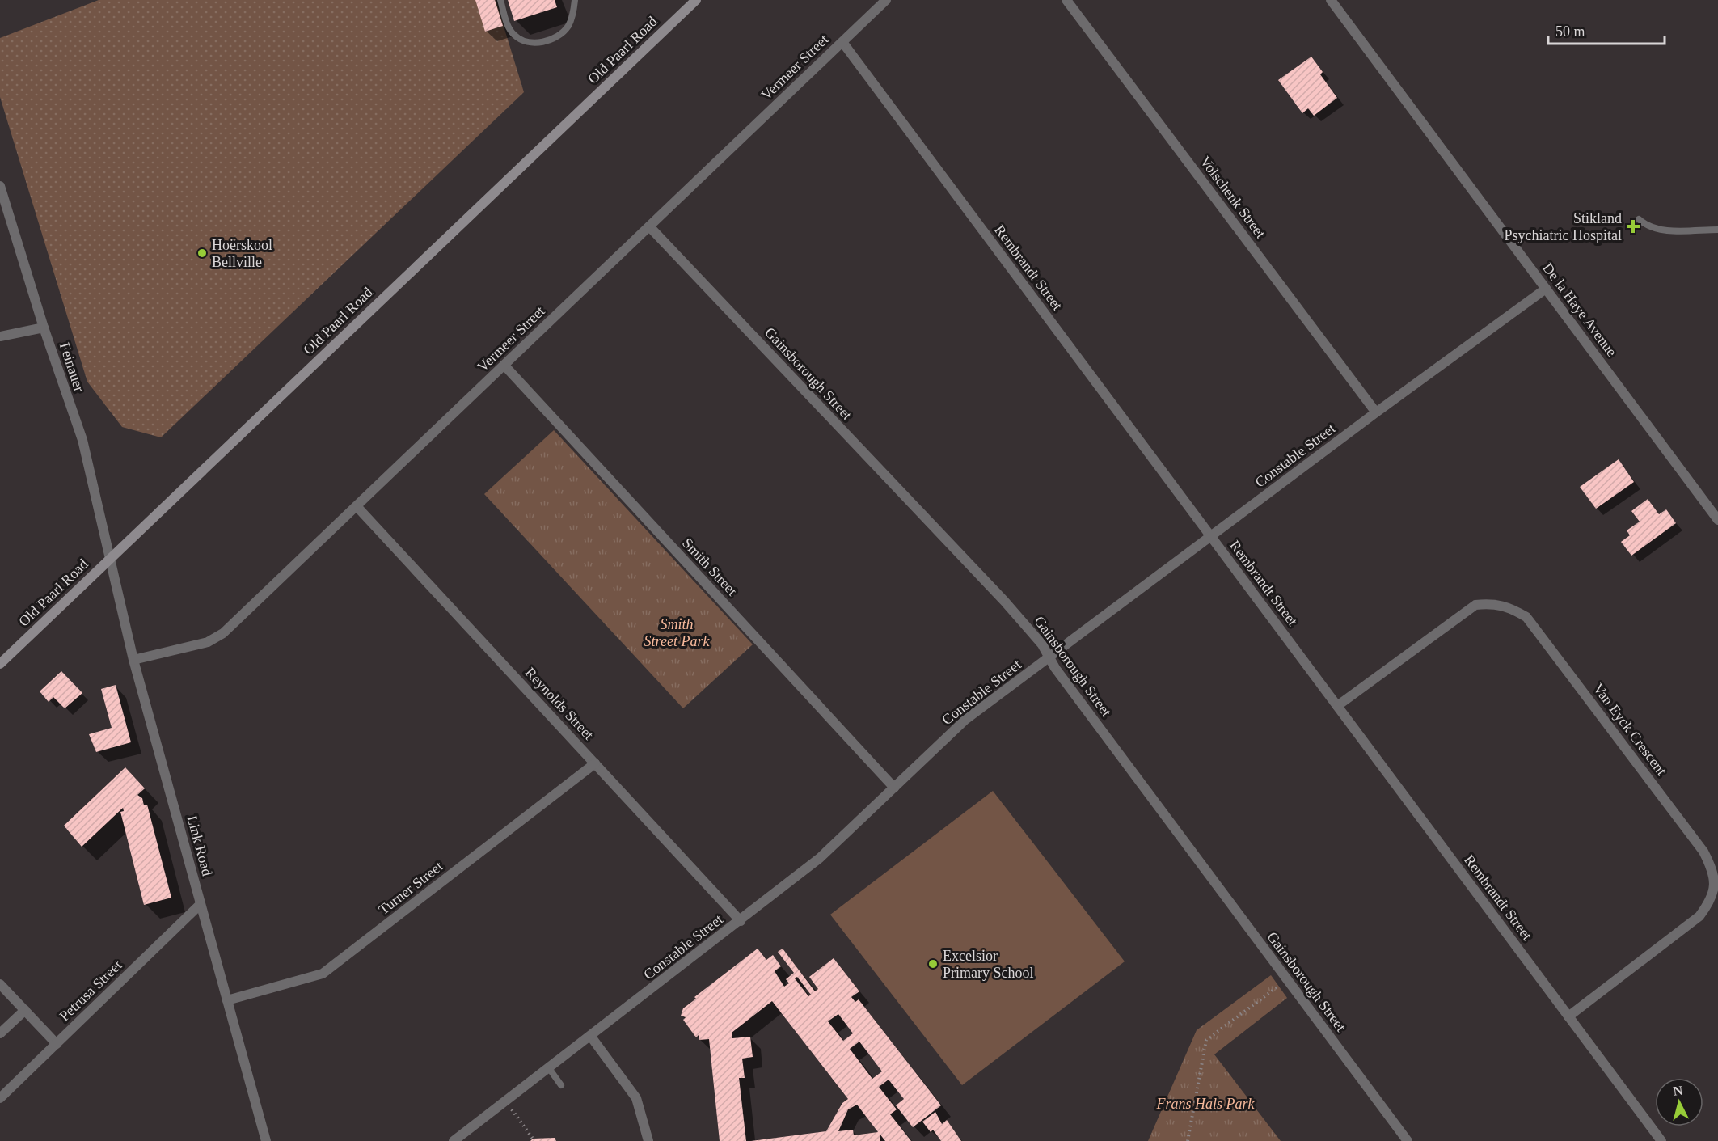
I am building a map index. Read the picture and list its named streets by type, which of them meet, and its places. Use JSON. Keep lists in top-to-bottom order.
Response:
{
  "streets": {
    "main road": ["Old Paarl Road"],
    "street": [
      "Vermeer Street",
      "Volschenk Street",
      "Rembrandt Street",
      "De la Haye Avenue",
      "Feinauer",
      "Gainsborough Street",
      "Constable Street",
      "Smith Street",
      "Reynolds Street",
      "Van Eyck Crescent",
      "Link Road",
      "Turner Street",
      "Petrusa Street"
    ]
  },
  "crossings": [
    ["Old Paarl Road", "Feinauer"],
    ["Old Paarl Road", "Link Road"],
    ["Vermeer Street", "Rembrandt Street"],
    ["Vermeer Street", "Gainsborough Street"],
    ["Vermeer Street", "Smith Street"],
    ["Vermeer Street", "Reynolds Street"],
    ["Vermeer Street", "Link Road"],
    ["Volschenk Street", "Constable Street"],
    ["Rembrandt Street", "Constable Street"],
    ["Rembrandt Street", "Van Eyck Crescent"],
    ["De la Haye Avenue", "Constable Street"],
    ["Feinauer", "Link Road"],
    ["Gainsborough Street", "Constable Street"],
    ["Constable Street", "Smith Street"],
    ["Constable Street", "Reynolds Street"],
    ["Reynolds Street", "Turner Street"],
    ["Link Road", "Turner Street"],
    ["Link Road", "Petrusa Street"]
  ],
  "parks": ["Smith Street Park", "Frans Hals Park"],
  "places": {
    "health": ["Stikland Psychiatric Hospital"],
    "other": ["Hoërskool Bellville", "Excelsior Primary School"]
  },
  "scale_bar": "50 m",
  "north": "top"
}
